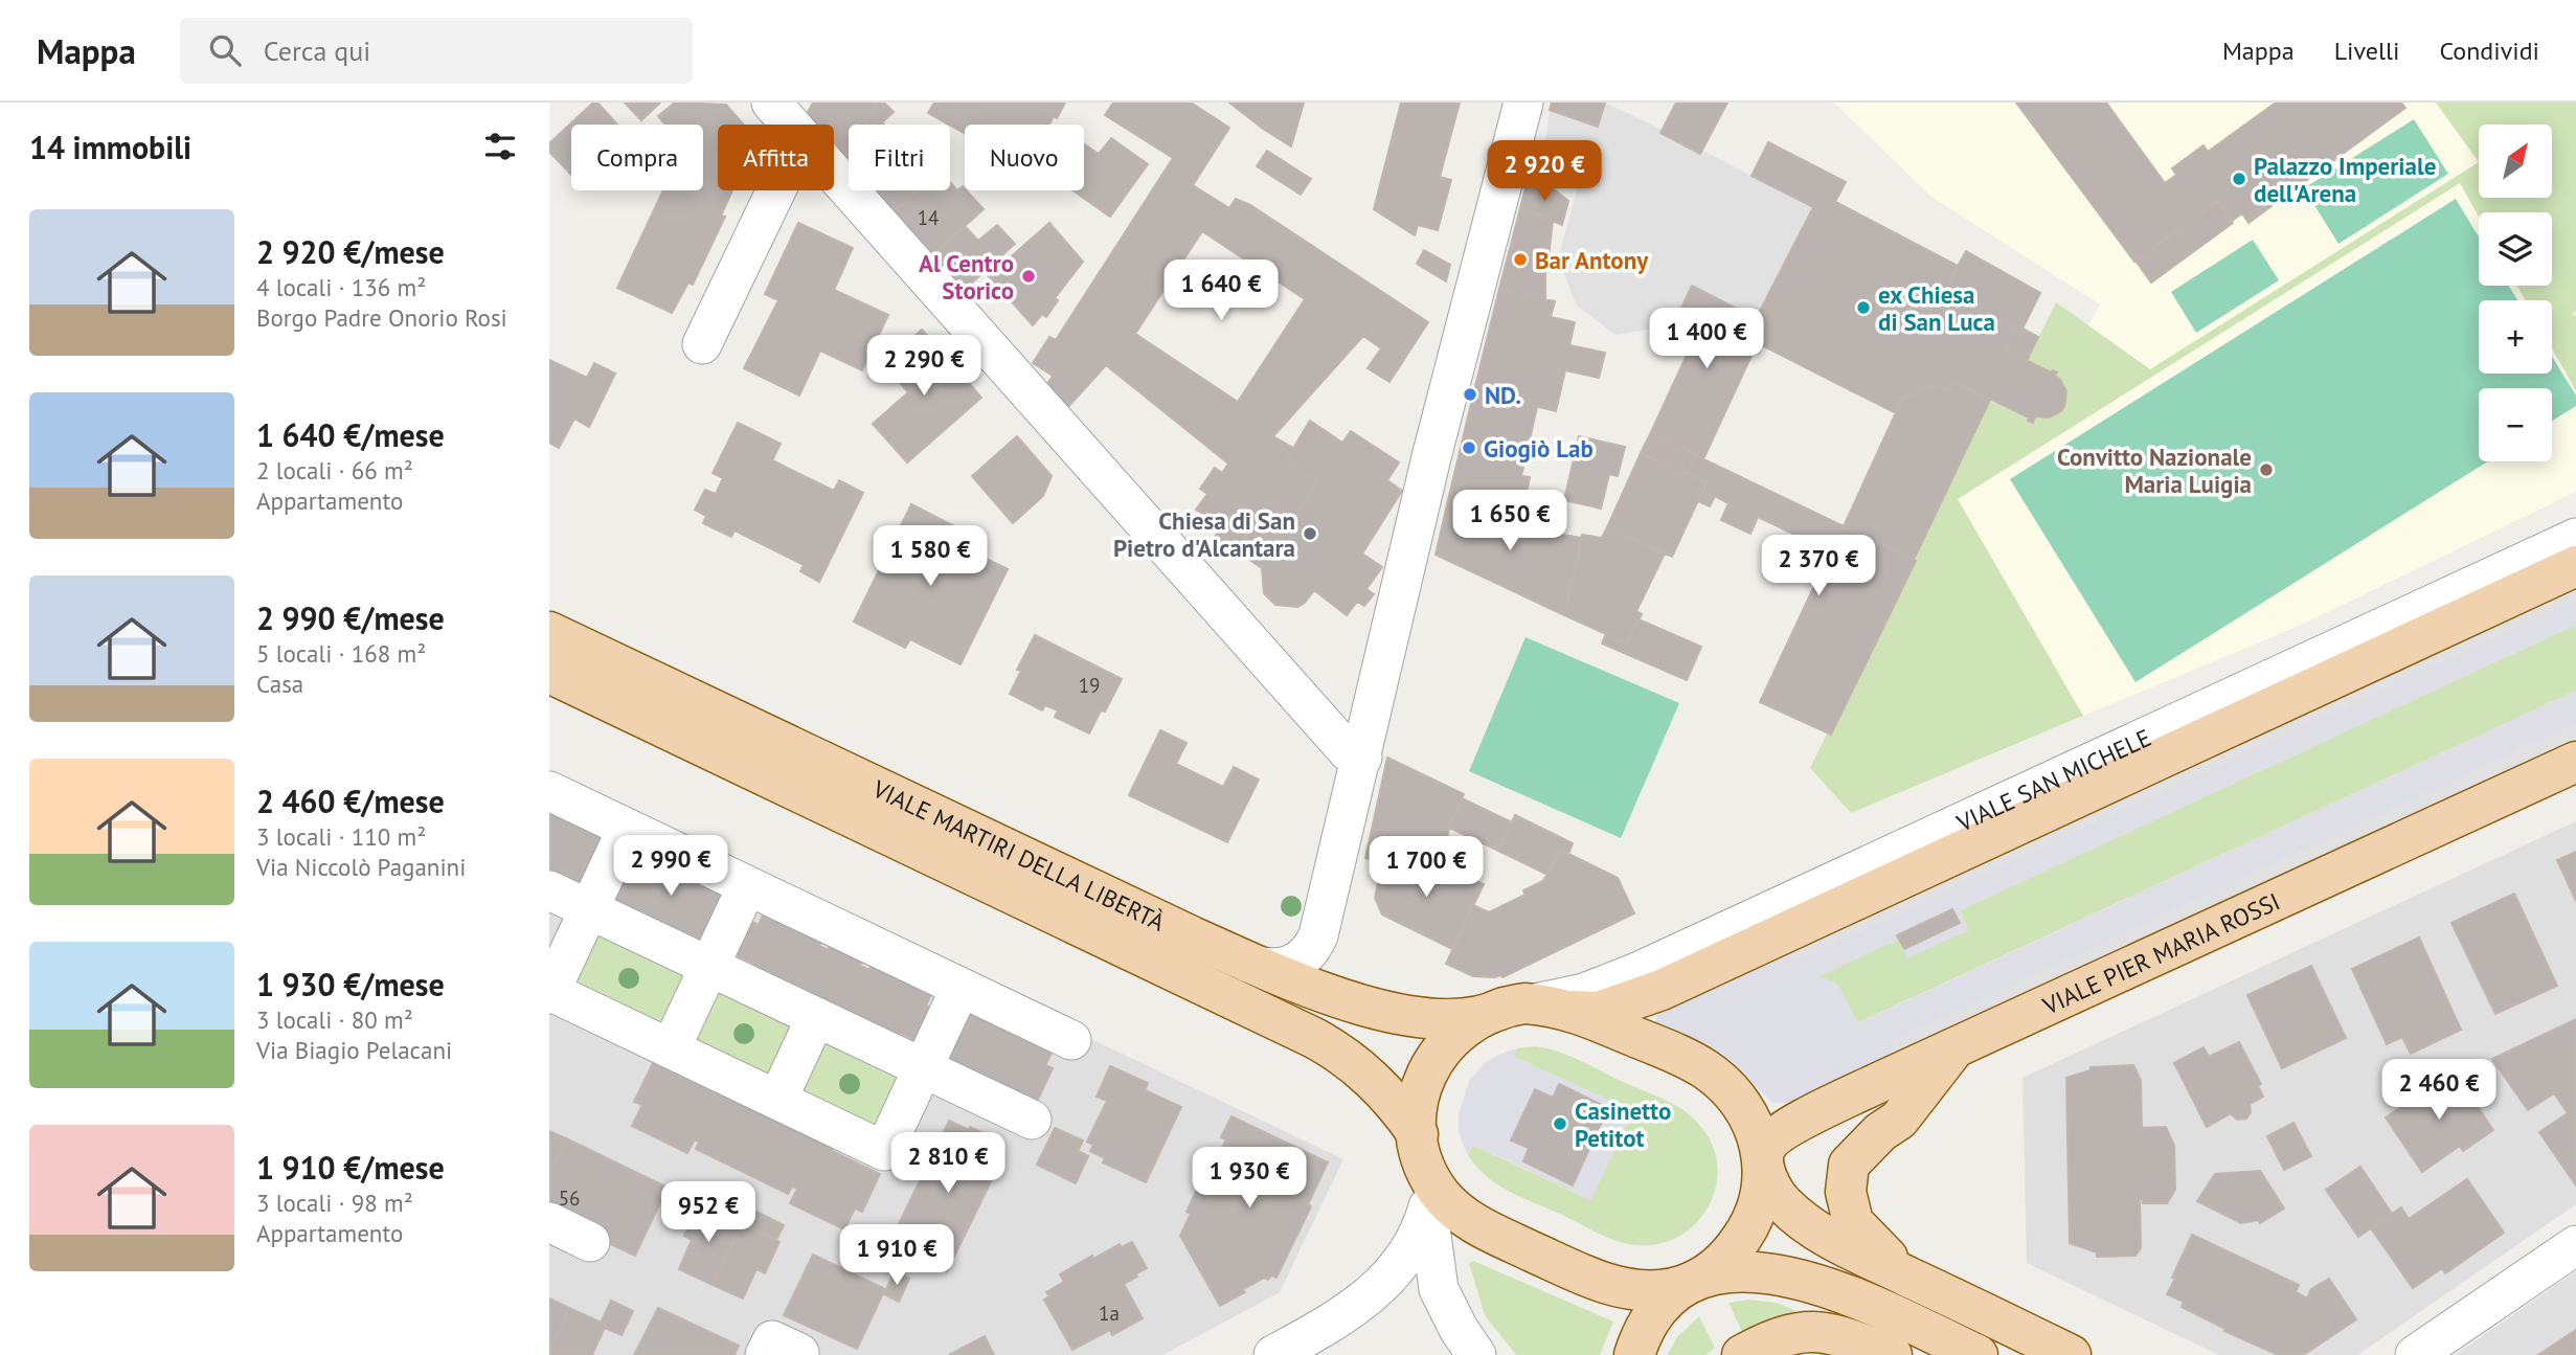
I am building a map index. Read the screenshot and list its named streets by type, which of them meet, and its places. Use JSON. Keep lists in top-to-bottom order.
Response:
{
  "streets": {
    "main road": ["VIALE SAN MICHELE", "VIALE MARTIRI DELLA LIBERTÀ", "VIALE PIER MARIA ROSSI"]
  },
  "crossings": [
    ["VIALE SAN MICHELE", "VIALE MARTIRI DELLA LIBERTÀ"]
  ],
  "places": [
    "Palazzo Imperiale dell'Arena",
    "Bar Antony",
    "Al Centro Storico",
    "ex Chiesa di San Luca",
    "ND.",
    "Giogiò Lab",
    "Convitto Nazionale Maria Luigia",
    "Chiesa di San Pietro d'Alcantara",
    "Casinetto Petitot"
  ],
  "house_numbers": [
    "14",
    "19",
    "56",
    "1a"
  ],
  "north": "top right",
  "page": {
    "header": "Mappa",
    "search": "Cerca qui",
    "nav": ["Mappa", "Livelli", "Condividi"],
    "heading": "14 immobili",
    "map_buttons": ["+", "−"],
    "chip": [
      "Compra",
      "Affitta",
      "Filtri",
      "Nuovo"
    ],
    "price": [
      "2 920 €",
      "1 640 €",
      "1 400 €",
      "2 290 €",
      "1 650 €",
      "1 580 €",
      "2 370 €",
      "2 990 €",
      "1 700 €",
      "2 460 €",
      "2 810 €",
      "1 930 €",
      "952 €",
      "1 910 €"
    ],
    "list": [
      {
        "name": "2 920 €/mese",
        "note": "4 locali · 136 m² · Borgo Padre Onorio Rosi"
      },
      {
        "name": "1 640 €/mese",
        "note": "2 locali · 66 m² · Appartamento"
      },
      {
        "name": "2 990 €/mese",
        "note": "5 locali · 168 m² · Casa"
      },
      {
        "name": "2 460 €/mese",
        "note": "3 locali · 110 m² · Via Niccolò Paganini"
      },
      {
        "name": "1 930 €/mese",
        "note": "3 locali · 80 m² · Via Biagio Pelacani"
      },
      {
        "name": "1 910 €/mese",
        "note": "3 locali · 98 m² · Appartamento"
      }
    ]
  }
}
